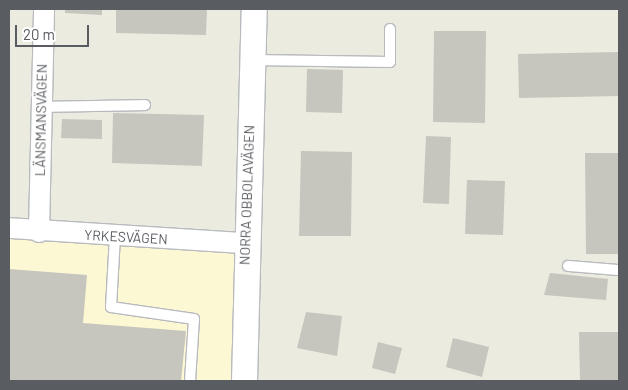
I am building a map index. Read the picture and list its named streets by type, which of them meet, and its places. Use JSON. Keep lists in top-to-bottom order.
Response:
{
  "streets": {
    "street": ["LÄNSMANSVÄGEN", "NORRA OBBOLAVÄGEN", "YRKESVÄGEN"]
  },
  "crossings": [
    ["LÄNSMANSVÄGEN", "YRKESVÄGEN"],
    ["NORRA OBBOLAVÄGEN", "YRKESVÄGEN"]
  ],
  "scale_bar": "20 m"
}
